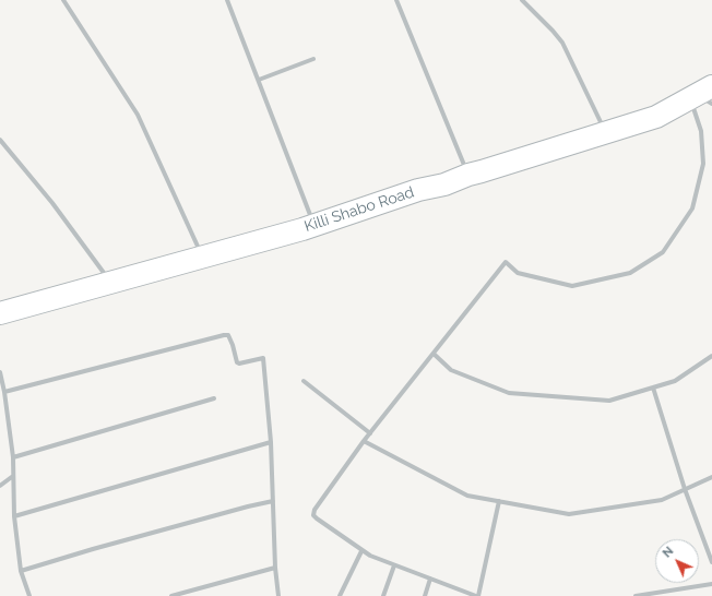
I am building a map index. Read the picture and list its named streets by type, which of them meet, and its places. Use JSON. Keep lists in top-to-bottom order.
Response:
{
  "streets": {
    "street": ["Killi Shabo Road"]
  },
  "north": "top left"
}
